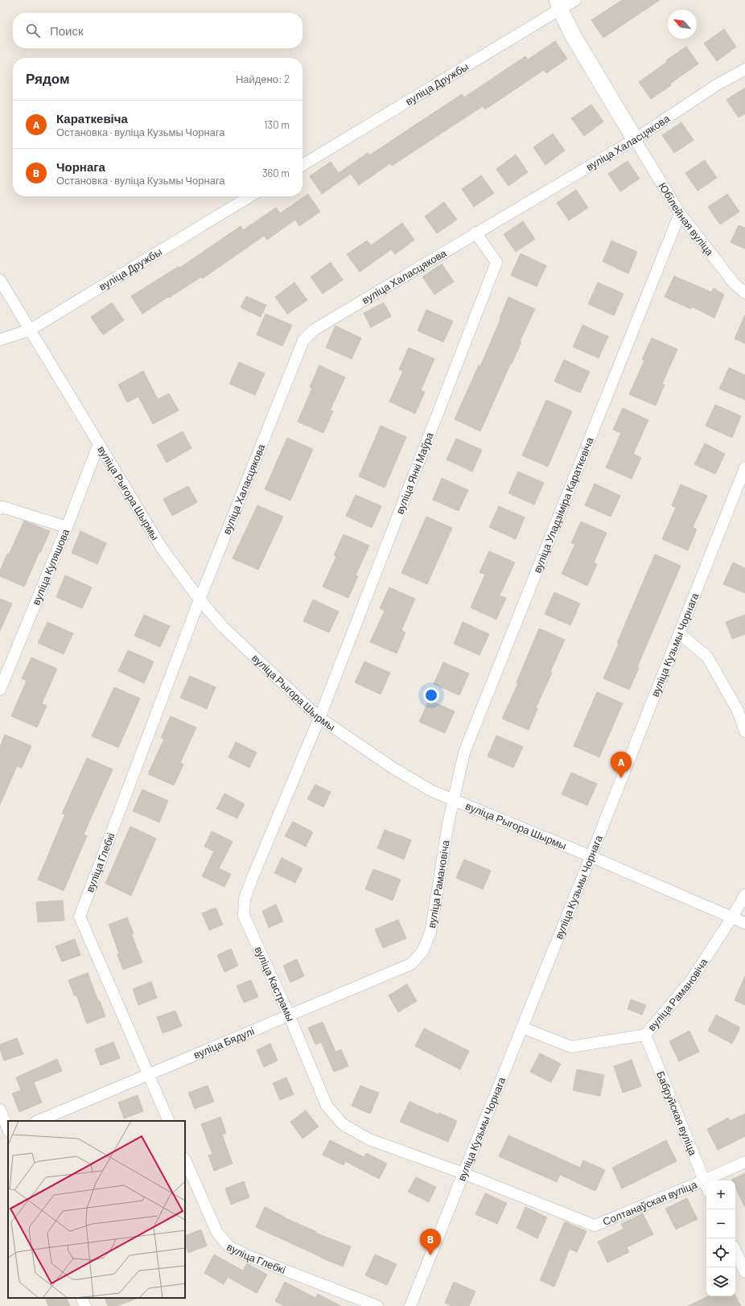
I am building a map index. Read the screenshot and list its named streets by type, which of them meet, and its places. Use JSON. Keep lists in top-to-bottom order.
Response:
{
  "streets": {
    "street": [
      "вуліца Дружбы",
      "вуліца Халасцякова",
      "Юбілейная вуліца",
      "вуліца Янкі Маўра",
      "вуліца Рыгора Шырмы",
      "вуліца Уладзіміра Караткевіча",
      "вуліца Куляшова",
      "вуліца Кузьмы Чорнага",
      "вуліца Глебкі",
      "вуліца Рамановіча",
      "вуліца Кастрамы",
      "вуліца Бядулі",
      "Бабруйская вуліца",
      "Солтанаўская вуліца"
    ]
  },
  "crossings": [
    ["вуліца Дружбы", "вуліца Рыгора Шырмы"],
    ["вуліца Халасцякова", "Юбілейная вуліца"],
    ["вуліца Халасцякова", "вуліца Янкі Маўра"],
    ["вуліца Халасцякова", "вуліца Рыгора Шырмы"],
    ["вуліца Халасцякова", "вуліца Глебкі"],
    ["Юбілейная вуліца", "вуліца Уладзіміра Караткевіча"],
    ["вуліца Янкі Маўра", "вуліца Рыгора Шырмы"],
    ["вуліца Янкі Маўра", "вуліца Кастрамы"],
    ["вуліца Рыгора Шырмы", "вуліца Уладзіміра Караткевіча"],
    ["вуліца Рыгора Шырмы", "вуліца Куляшова"],
    ["вуліца Рыгора Шырмы", "вуліца Кузьмы Чорнага"],
    ["вуліца Рыгора Шырмы", "вуліца Глебкі"],
    ["вуліца Рыгора Шырмы", "вуліца Рамановіча"],
    ["вуліца Рыгора Шырмы", "вуліца Кастрамы"],
    ["вуліца Уладзіміра Караткевіча", "вуліца Рамановіча"],
    ["вуліца Кузьмы Чорнага", "вуліца Рамановіча"],
    ["вуліца Кузьмы Чорнага", "вуліца Кастрамы"],
    ["вуліца Кузьмы Чорнага", "Солтанаўская вуліца"],
    ["вуліца Глебкі", "вуліца Бядулі"],
    ["вуліца Рамановіча", "вуліца Бядулі"],
    ["вуліца Рамановіча", "Бабруйская вуліца"],
    ["вуліца Кастрамы", "вуліца Бядулі"],
    ["вуліца Кастрамы", "Солтанаўская вуліца"],
    ["Бабруйская вуліца", "Солтанаўская вуліца"]
  ],
  "north": "top left",
  "page": {
    "search": "Поиск",
    "heading": ["Рядом", "Найдено: 2"],
    "list": [
      {
        "mark": "A",
        "name": "Караткевіча",
        "note": "Остановка · вуліца Кузьмы Чорнага",
        "value": "130 m"
      },
      {
        "mark": "B",
        "name": "Чорнага",
        "note": "Остановка · вуліца Кузьмы Чорнага",
        "value": "360 m"
      }
    ],
    "pins": ["A", "B"],
    "map_buttons": ["+", "−"]
  }
}
